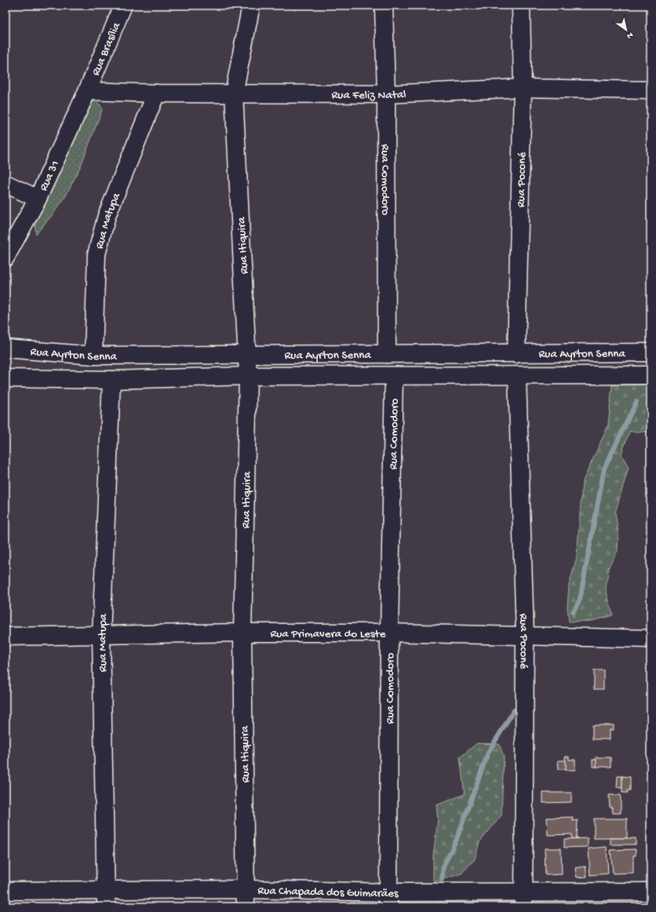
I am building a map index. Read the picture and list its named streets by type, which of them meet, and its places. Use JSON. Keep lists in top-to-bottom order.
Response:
{
  "streets": {
    "street": [
      "Rua Brasília",
      "Rua Feliz Natal",
      "Rua 31",
      "Rua Comodoro",
      "Rua Poconé",
      "Rua Matupa",
      "Rua Itiquira",
      "Rua Ayrton Senna",
      "Rua Primavera do Leste",
      "Rua Chapada dos Guimarães"
    ]
  },
  "crossings": [
    ["Rua Brasília", "Rua Feliz Natal"],
    ["Rua Brasília", "Rua 31"],
    ["Rua Feliz Natal", "Rua 31"],
    ["Rua Feliz Natal", "Rua Comodoro"],
    ["Rua Feliz Natal", "Rua Poconé"],
    ["Rua Feliz Natal", "Rua Matupa"],
    ["Rua Feliz Natal", "Rua Itiquira"],
    ["Rua Comodoro", "Rua Ayrton Senna"],
    ["Rua Comodoro", "Rua Primavera do Leste"],
    ["Rua Comodoro", "Rua Chapada dos Guimarães"],
    ["Rua Poconé", "Rua Ayrton Senna"],
    ["Rua Poconé", "Rua Primavera do Leste"],
    ["Rua Poconé", "Rua Chapada dos Guimarães"],
    ["Rua Matupa", "Rua Ayrton Senna"],
    ["Rua Matupa", "Rua Primavera do Leste"],
    ["Rua Matupa", "Rua Chapada dos Guimarães"],
    ["Rua Itiquira", "Rua Ayrton Senna"],
    ["Rua Itiquira", "Rua Primavera do Leste"],
    ["Rua Itiquira", "Rua Chapada dos Guimarães"]
  ],
  "north": "bottom right"
}
